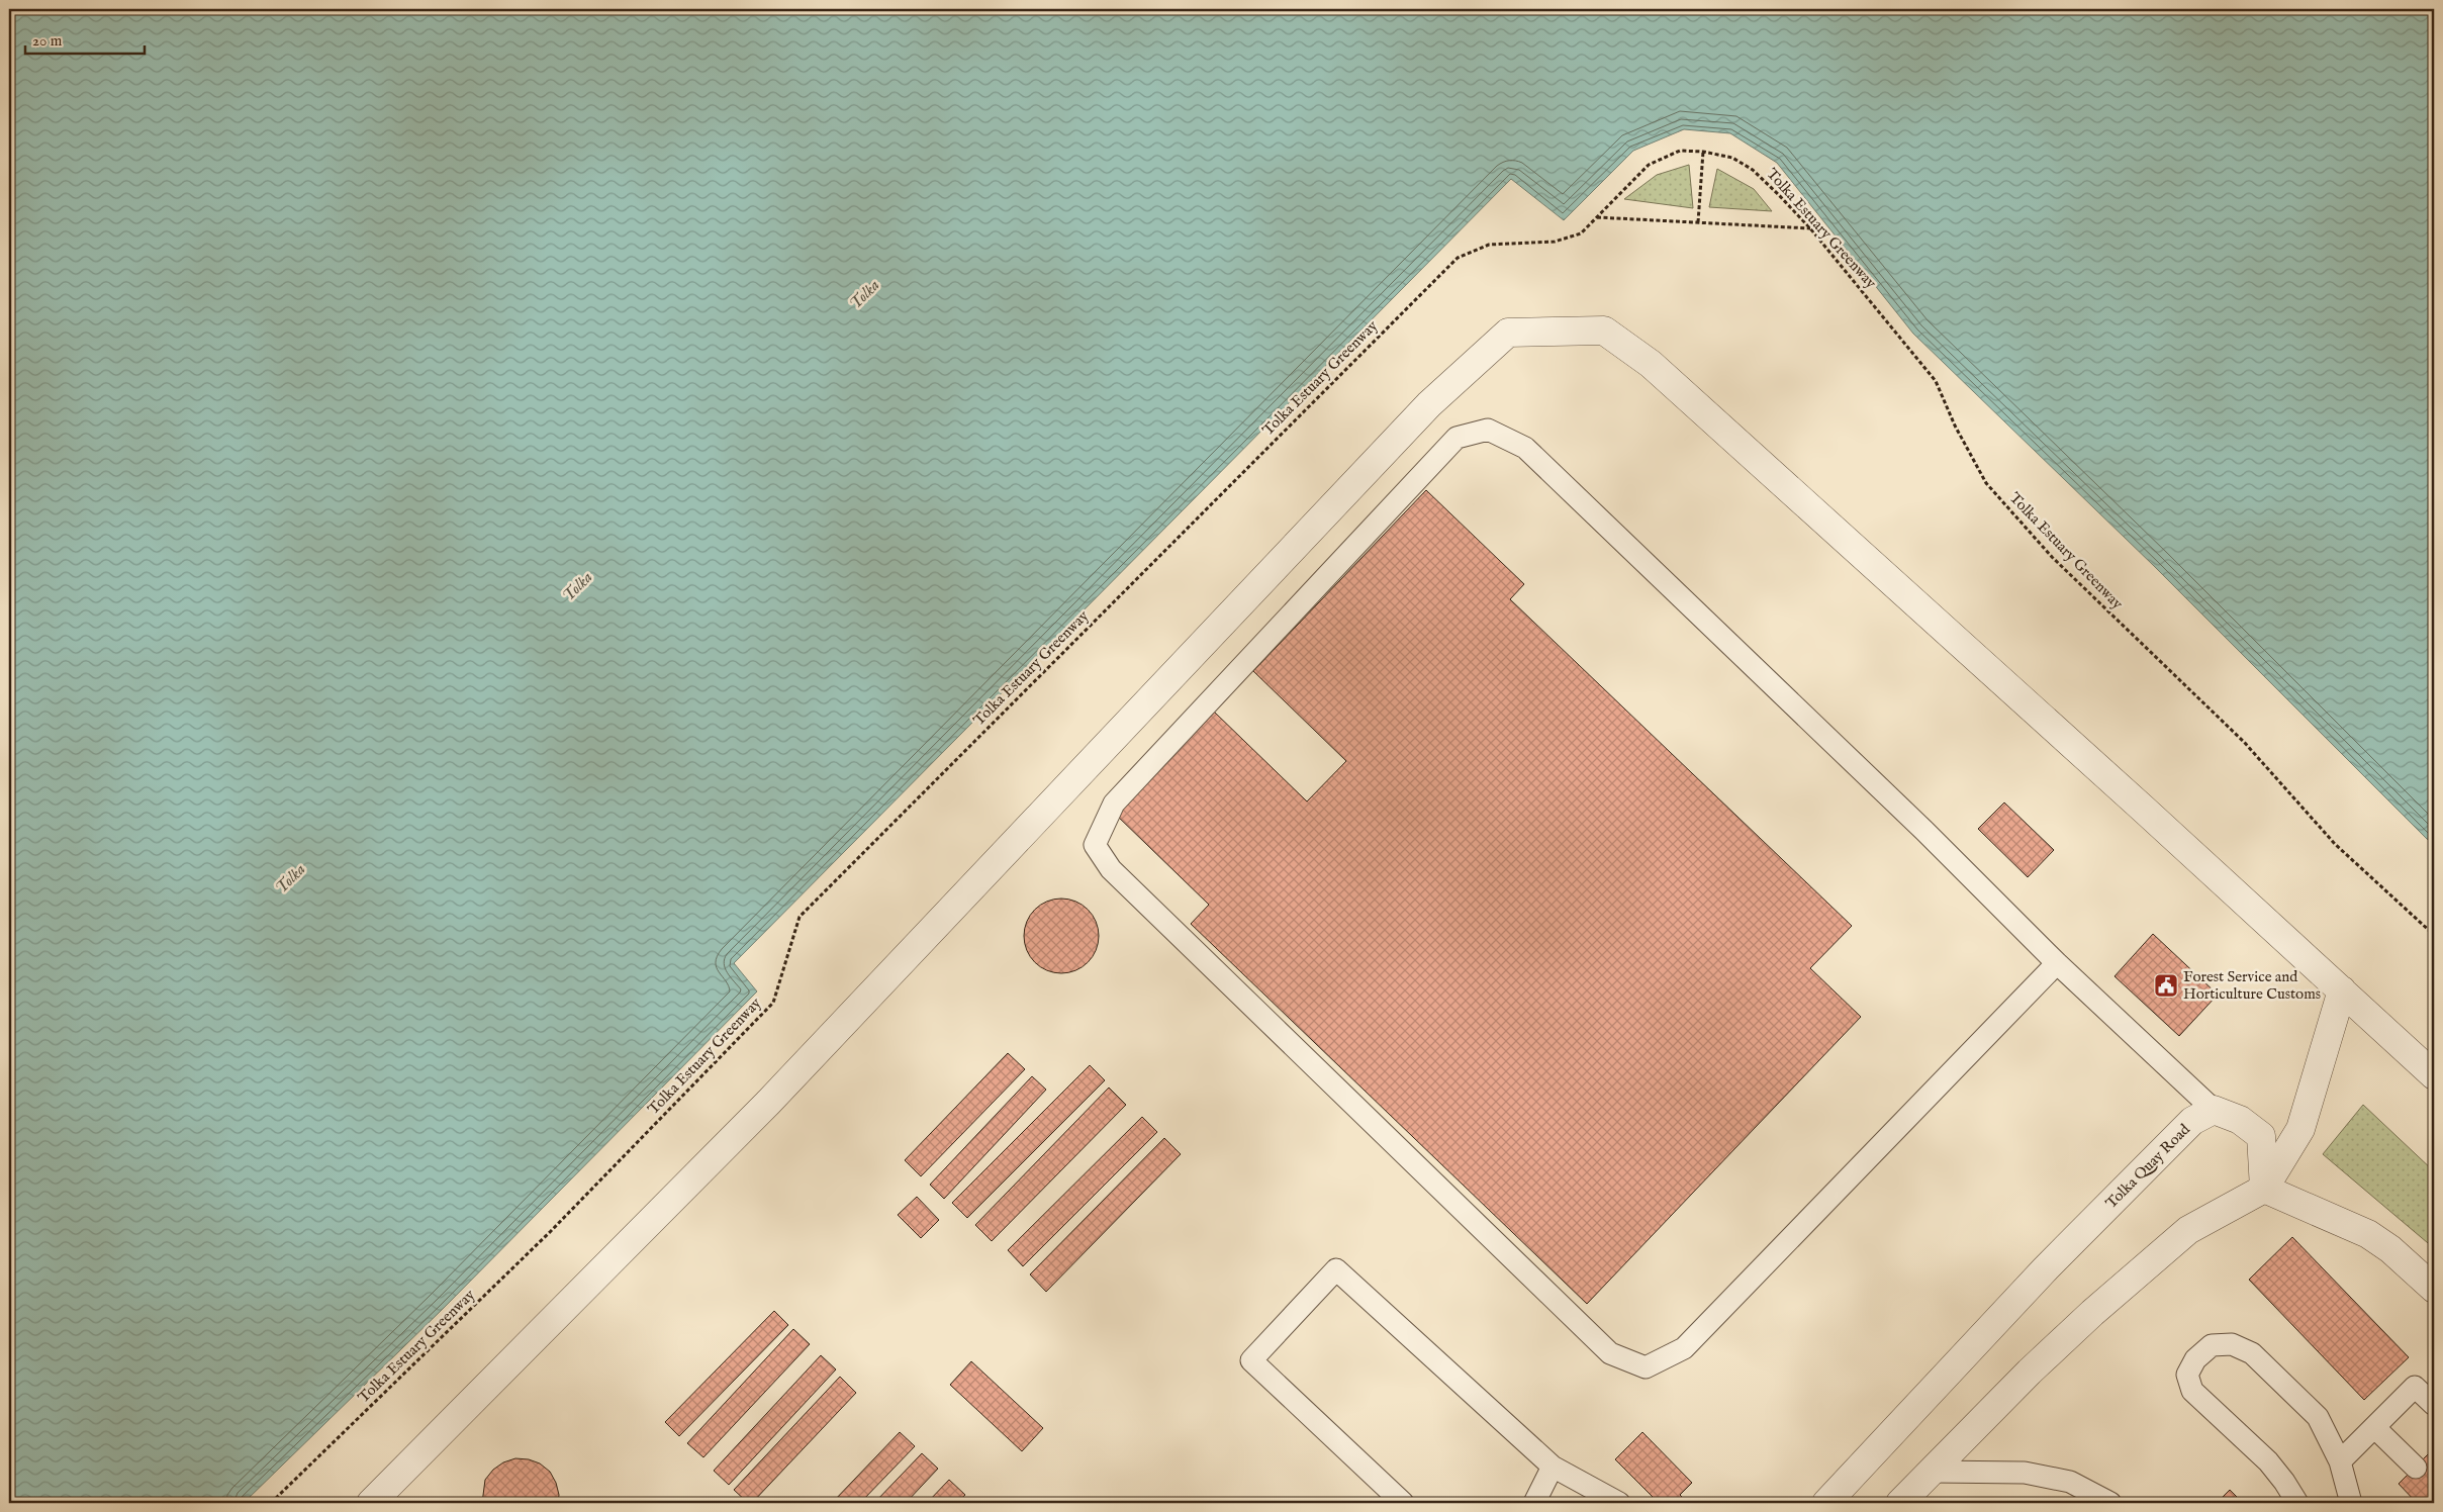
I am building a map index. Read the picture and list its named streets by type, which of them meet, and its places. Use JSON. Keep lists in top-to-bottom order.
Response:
{
  "streets": {
    "street": ["Tolka Quay Road"],
    "path": ["Tolka Estuary Greenway"]
  },
  "water": ["Tolka"],
  "places": {
    "public building": ["Forest Service and Horticulture Customs"]
  },
  "scale_bar": "20 m"
}
